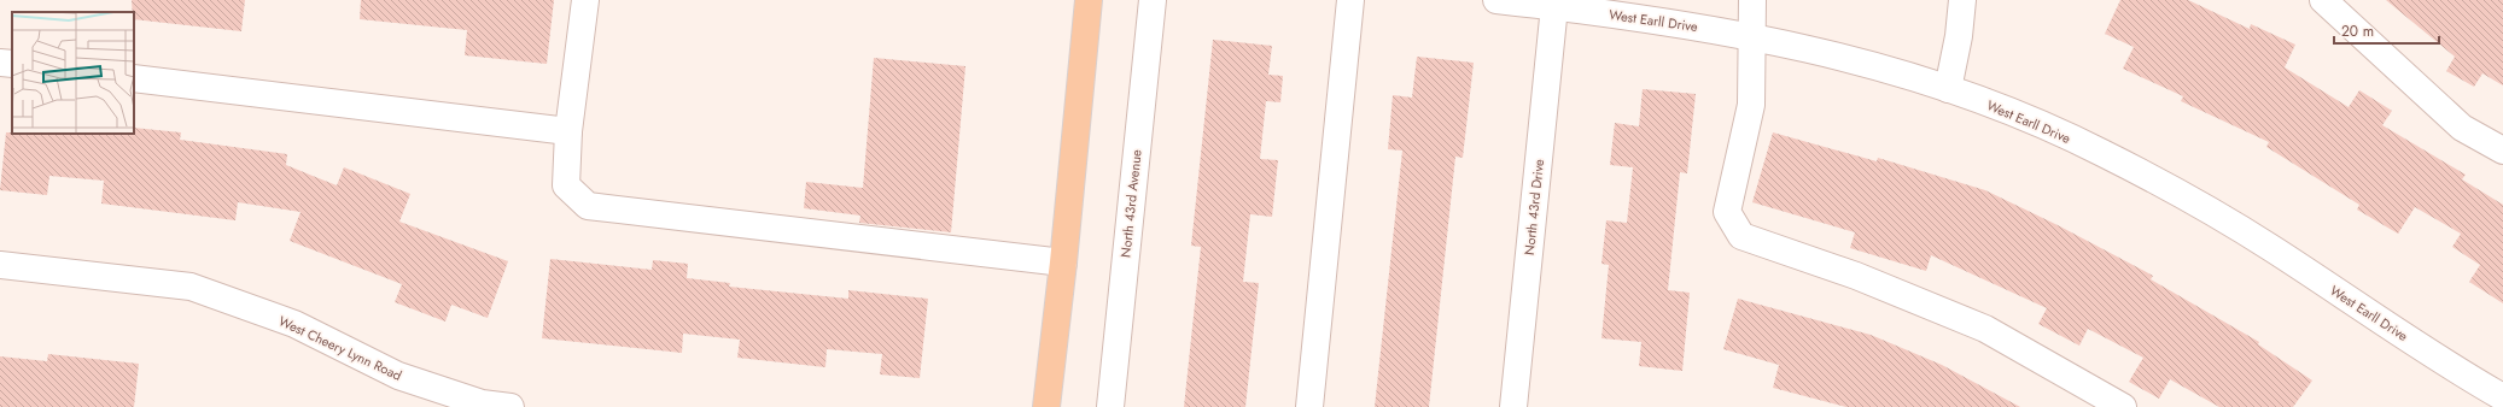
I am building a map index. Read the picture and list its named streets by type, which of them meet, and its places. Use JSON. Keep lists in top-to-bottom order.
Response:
{
  "streets": {
    "street": [
      "West Earll Drive",
      "North 43rd Avenue",
      "North 43rd Drive",
      "West Cheery Lynn Road"
    ]
  },
  "crossings": [
    ["West Earll Drive", "North 43rd Drive"]
  ],
  "scale_bar": "20 m"
}
